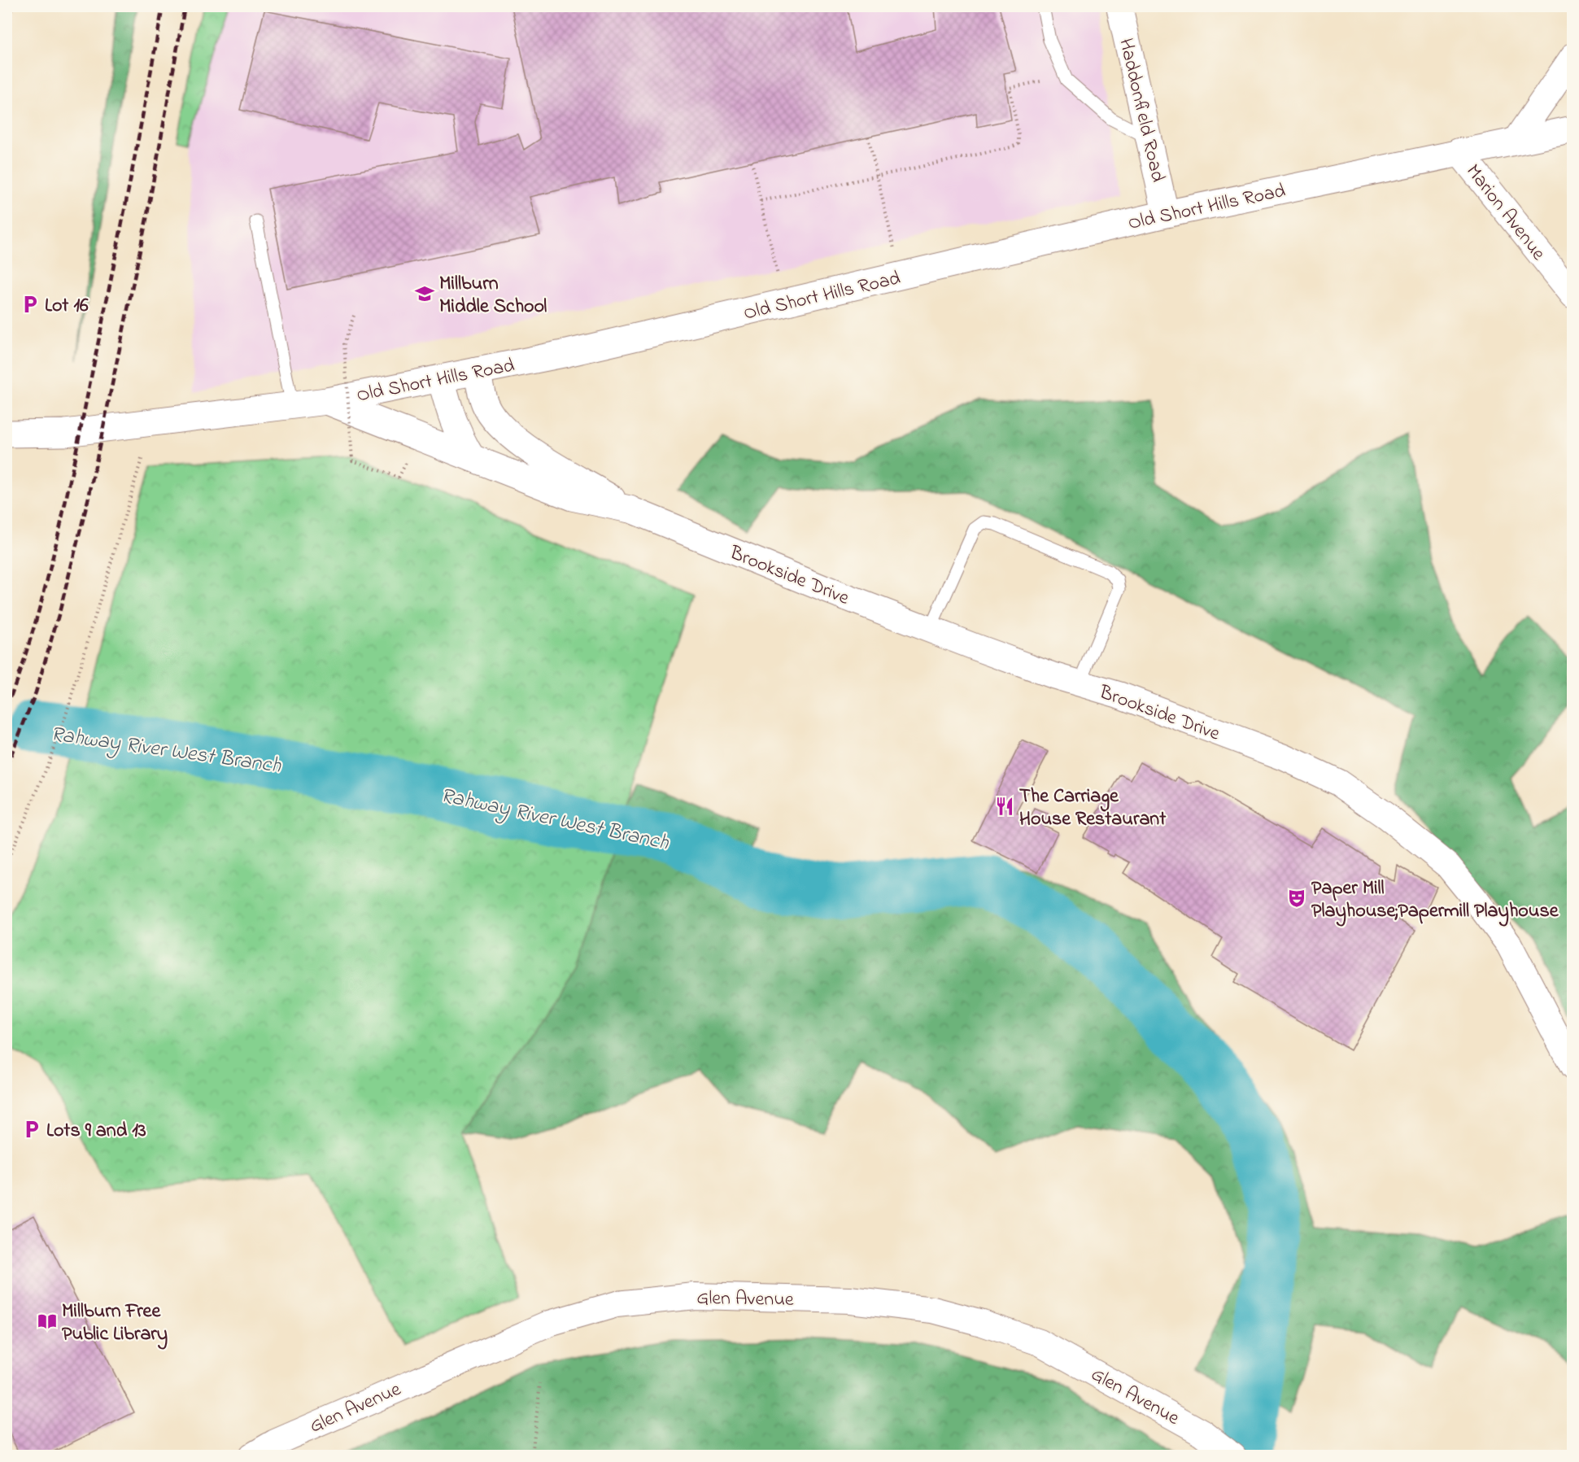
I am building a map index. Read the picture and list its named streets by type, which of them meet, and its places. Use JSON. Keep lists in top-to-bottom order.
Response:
{
  "streets": {
    "main road": ["Old Short Hills Road", "Brookside Drive"],
    "street": ["Haddonfield Road", "Marion Avenue", "Glen Avenue"]
  },
  "crossings": [
    ["Haddonfield Road", "Old Short Hills Road"],
    ["Old Short Hills Road", "Marion Avenue"],
    ["Old Short Hills Road", "Brookside Drive"]
  ],
  "water": ["Rahway River West Branch"],
  "places": {
    "school or university": ["Millburn Middle School"],
    "parking": ["Lot 16", "Lots 9 and 13"],
    "restaurant": ["The Carriage House Restaurant"],
    "theatre": ["Paper Mill Playhouse;Papermill Playhouse"],
    "library": ["Millburn Free Public Library"]
  }
}
